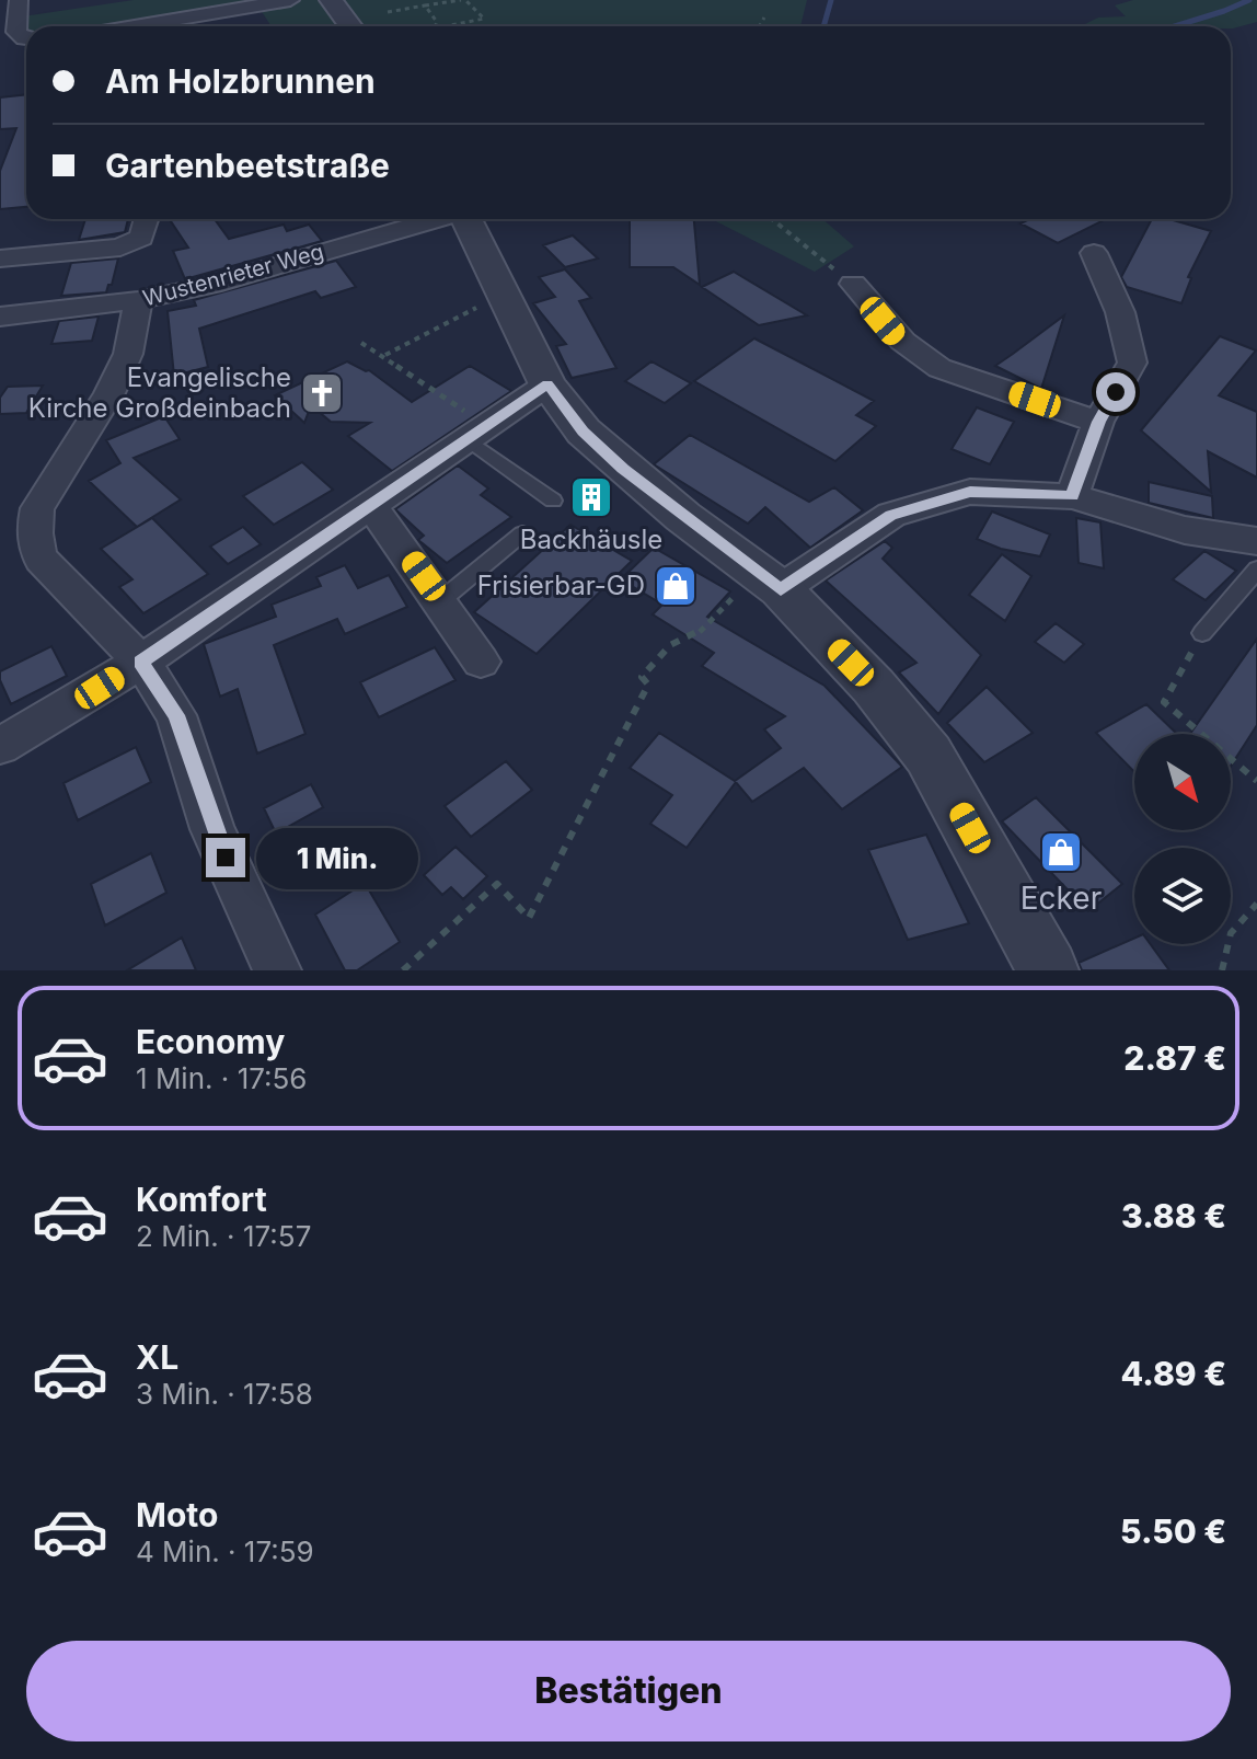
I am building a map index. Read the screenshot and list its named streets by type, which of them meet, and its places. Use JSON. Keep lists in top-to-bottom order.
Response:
{
  "streets": {
    "street": ["Wustenrieter Weg"]
  },
  "places": {
    "church": ["Evangelische Kirche Großdeinbach"],
    "building": ["Backhäusle"],
    "shop": ["Frisierbar-GD", "Ecker"]
  },
  "north": "bottom right",
  "page": {
    "banner": ["Am Holzbrunnen", "Gartenbeetstraße"],
    "bubble": "1 Min.",
    "list": [
      {
        "name": "Economy",
        "note": "1 Min. · 17:56",
        "value": "2.87 €"
      },
      {
        "name": "Komfort",
        "note": "2 Min. · 17:57",
        "value": "3.88 €"
      },
      {
        "name": "XL",
        "note": "3 Min. · 17:58",
        "value": "4.89 €"
      },
      {
        "name": "Moto",
        "note": "4 Min. · 17:59",
        "value": "5.50 €"
      }
    ],
    "buttons": "Bestätigen"
  }
}
